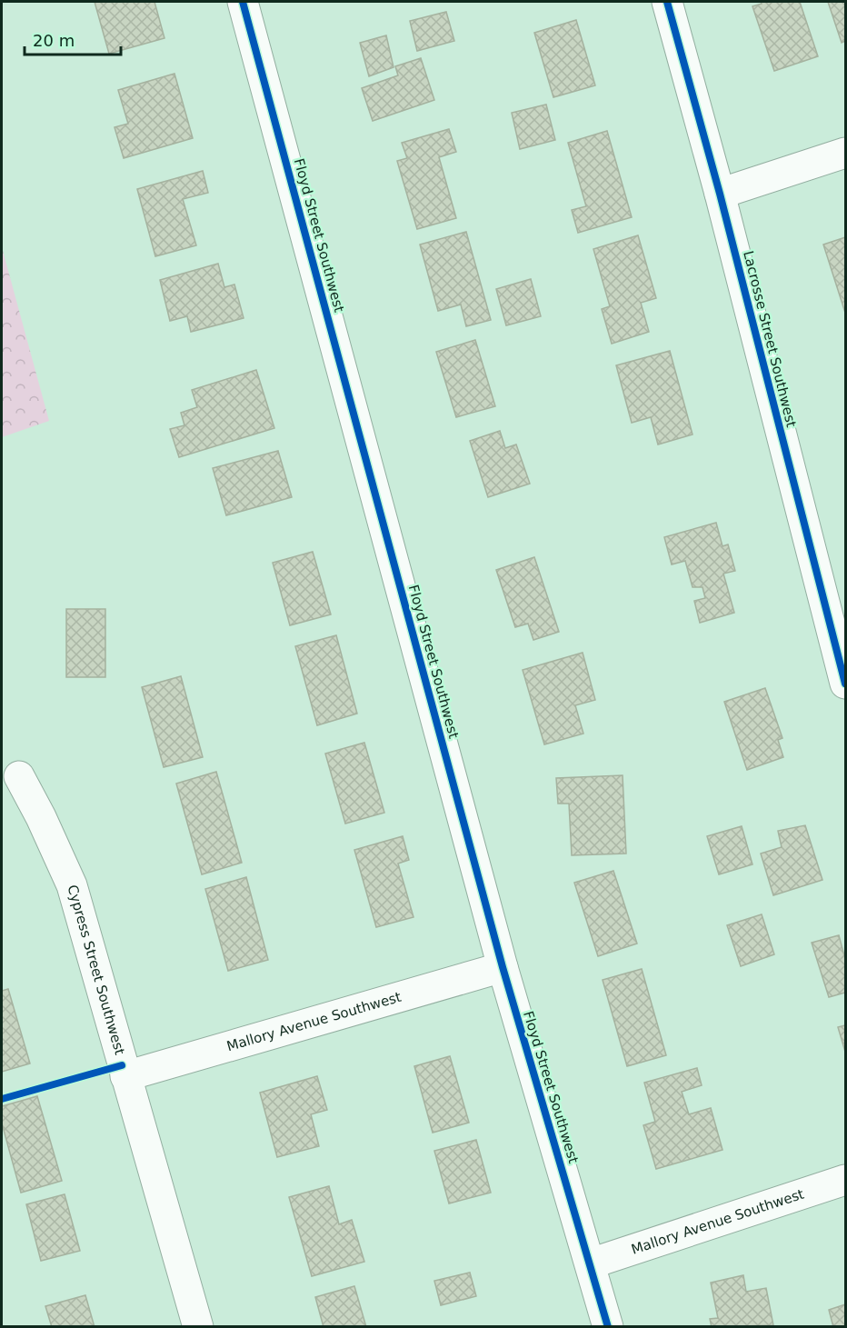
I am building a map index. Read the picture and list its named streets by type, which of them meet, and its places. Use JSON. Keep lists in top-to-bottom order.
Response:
{
  "streets": {
    "street": [
      "Floyd Street Southwest",
      "Lacrosse Street Southwest",
      "Cypress Street Southwest",
      "Mallory Avenue Southwest"
    ]
  },
  "crossings": [
    ["Floyd Street Southwest", "Mallory Avenue Southwest"],
    ["Cypress Street Southwest", "Mallory Avenue Southwest"]
  ],
  "scale_bar": "20 m"
}
